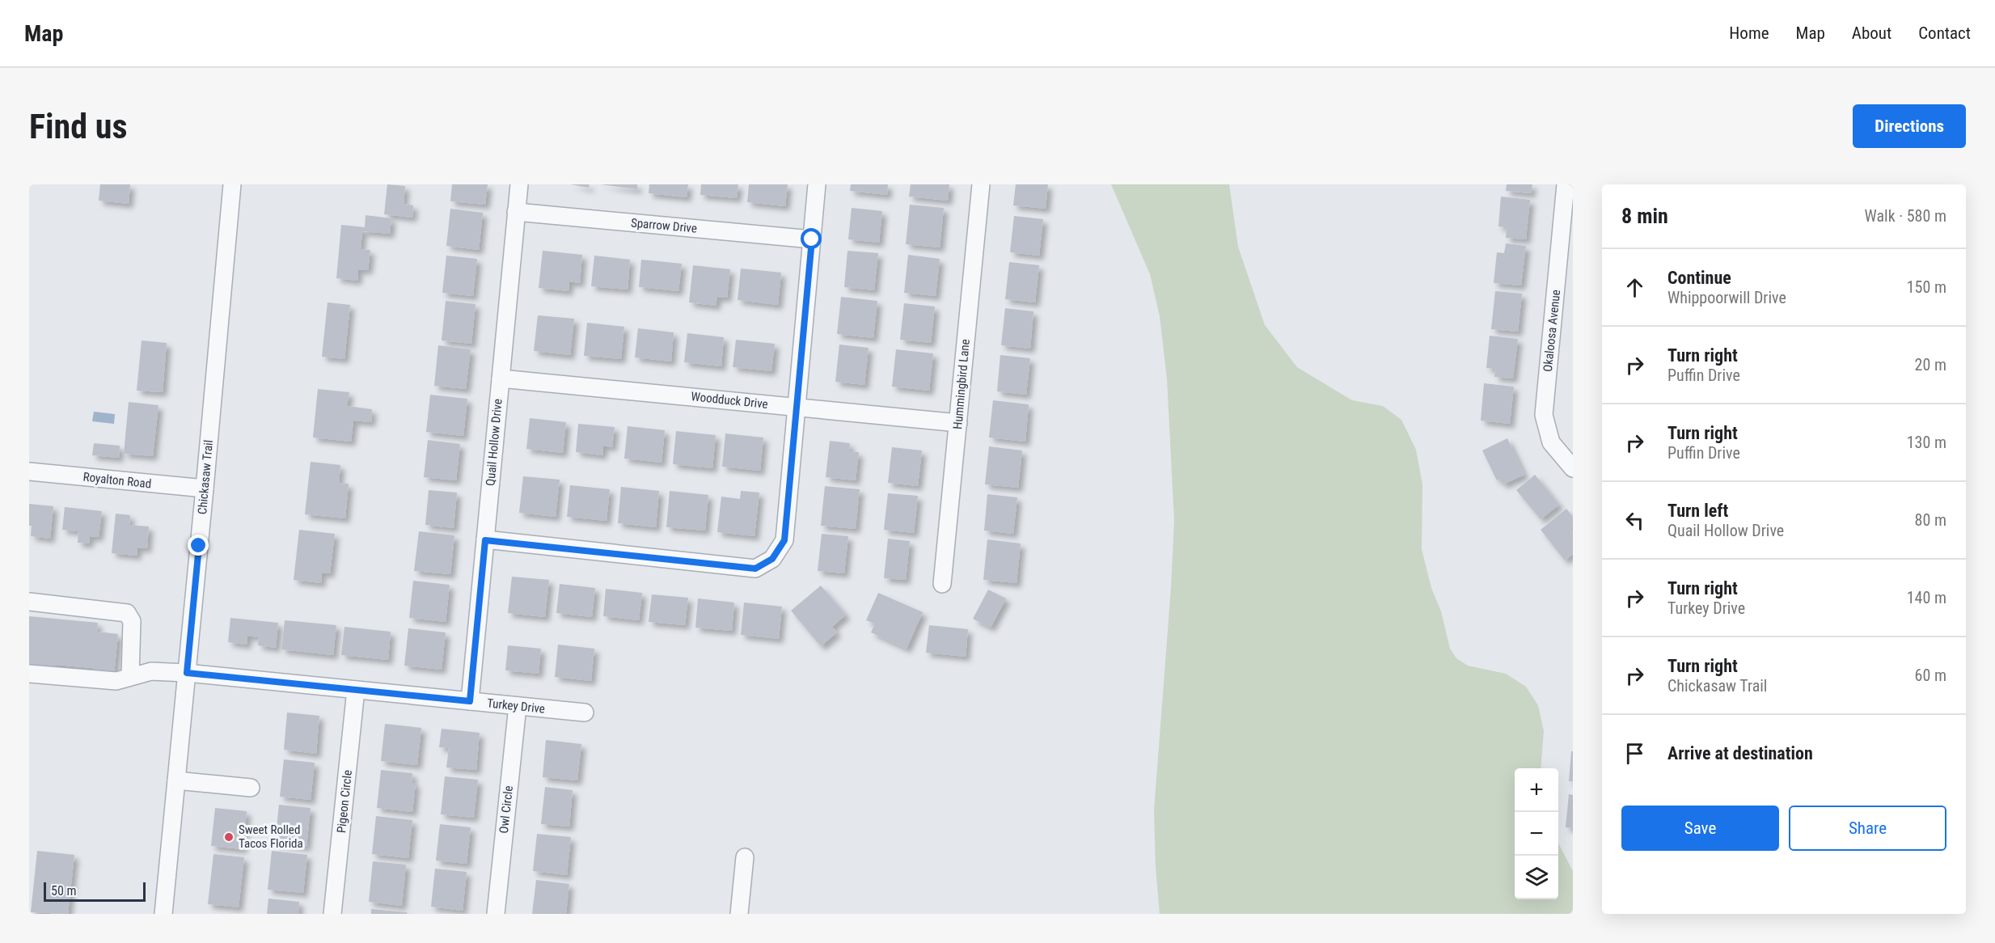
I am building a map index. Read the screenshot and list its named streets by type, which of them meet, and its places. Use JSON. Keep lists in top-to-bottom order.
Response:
{
  "streets": {
    "street": [
      "Sparrow Drive",
      "Okaloosa Avenue",
      "Hummingbird Lane",
      "Woodduck Drive",
      "Quail Hollow Drive",
      "Chickasaw Trail",
      "Royalton Road",
      "Turkey Drive",
      "Pigeon Circle",
      "Owl Circle"
    ]
  },
  "crossings": [
    ["Sparrow Drive", "Quail Hollow Drive"],
    ["Hummingbird Lane", "Woodduck Drive"],
    ["Woodduck Drive", "Quail Hollow Drive"],
    ["Quail Hollow Drive", "Turkey Drive"],
    ["Chickasaw Trail", "Royalton Road"],
    ["Chickasaw Trail", "Turkey Drive"],
    ["Turkey Drive", "Pigeon Circle"],
    ["Turkey Drive", "Owl Circle"]
  ],
  "places": ["Sweet Rolled Tacos Florida"],
  "scale_bar": "50 m",
  "page": {
    "header": "Map",
    "nav": [
      "Home",
      "Map",
      "About",
      "Contact"
    ],
    "buttons": [
      "Directions",
      ["Save", "Share"]
    ],
    "title": "Find us",
    "heading": ["8 min", "Walk · 580 m"],
    "list": [
      ["Continue", "Whippoorwill Drive", "150 m"],
      ["Turn right", "Puffin Drive", "20 m"],
      ["Turn right", "Puffin Drive", "130 m"],
      ["Turn left", "Quail Hollow Drive", "80 m"],
      ["Turn right", "Turkey Drive", "140 m"],
      ["Turn right", "Chickasaw Trail", "60 m"],
      "Arrive at destination"
    ],
    "map_buttons": ["+", "−"],
    "scale": "50 m"
  }
}
